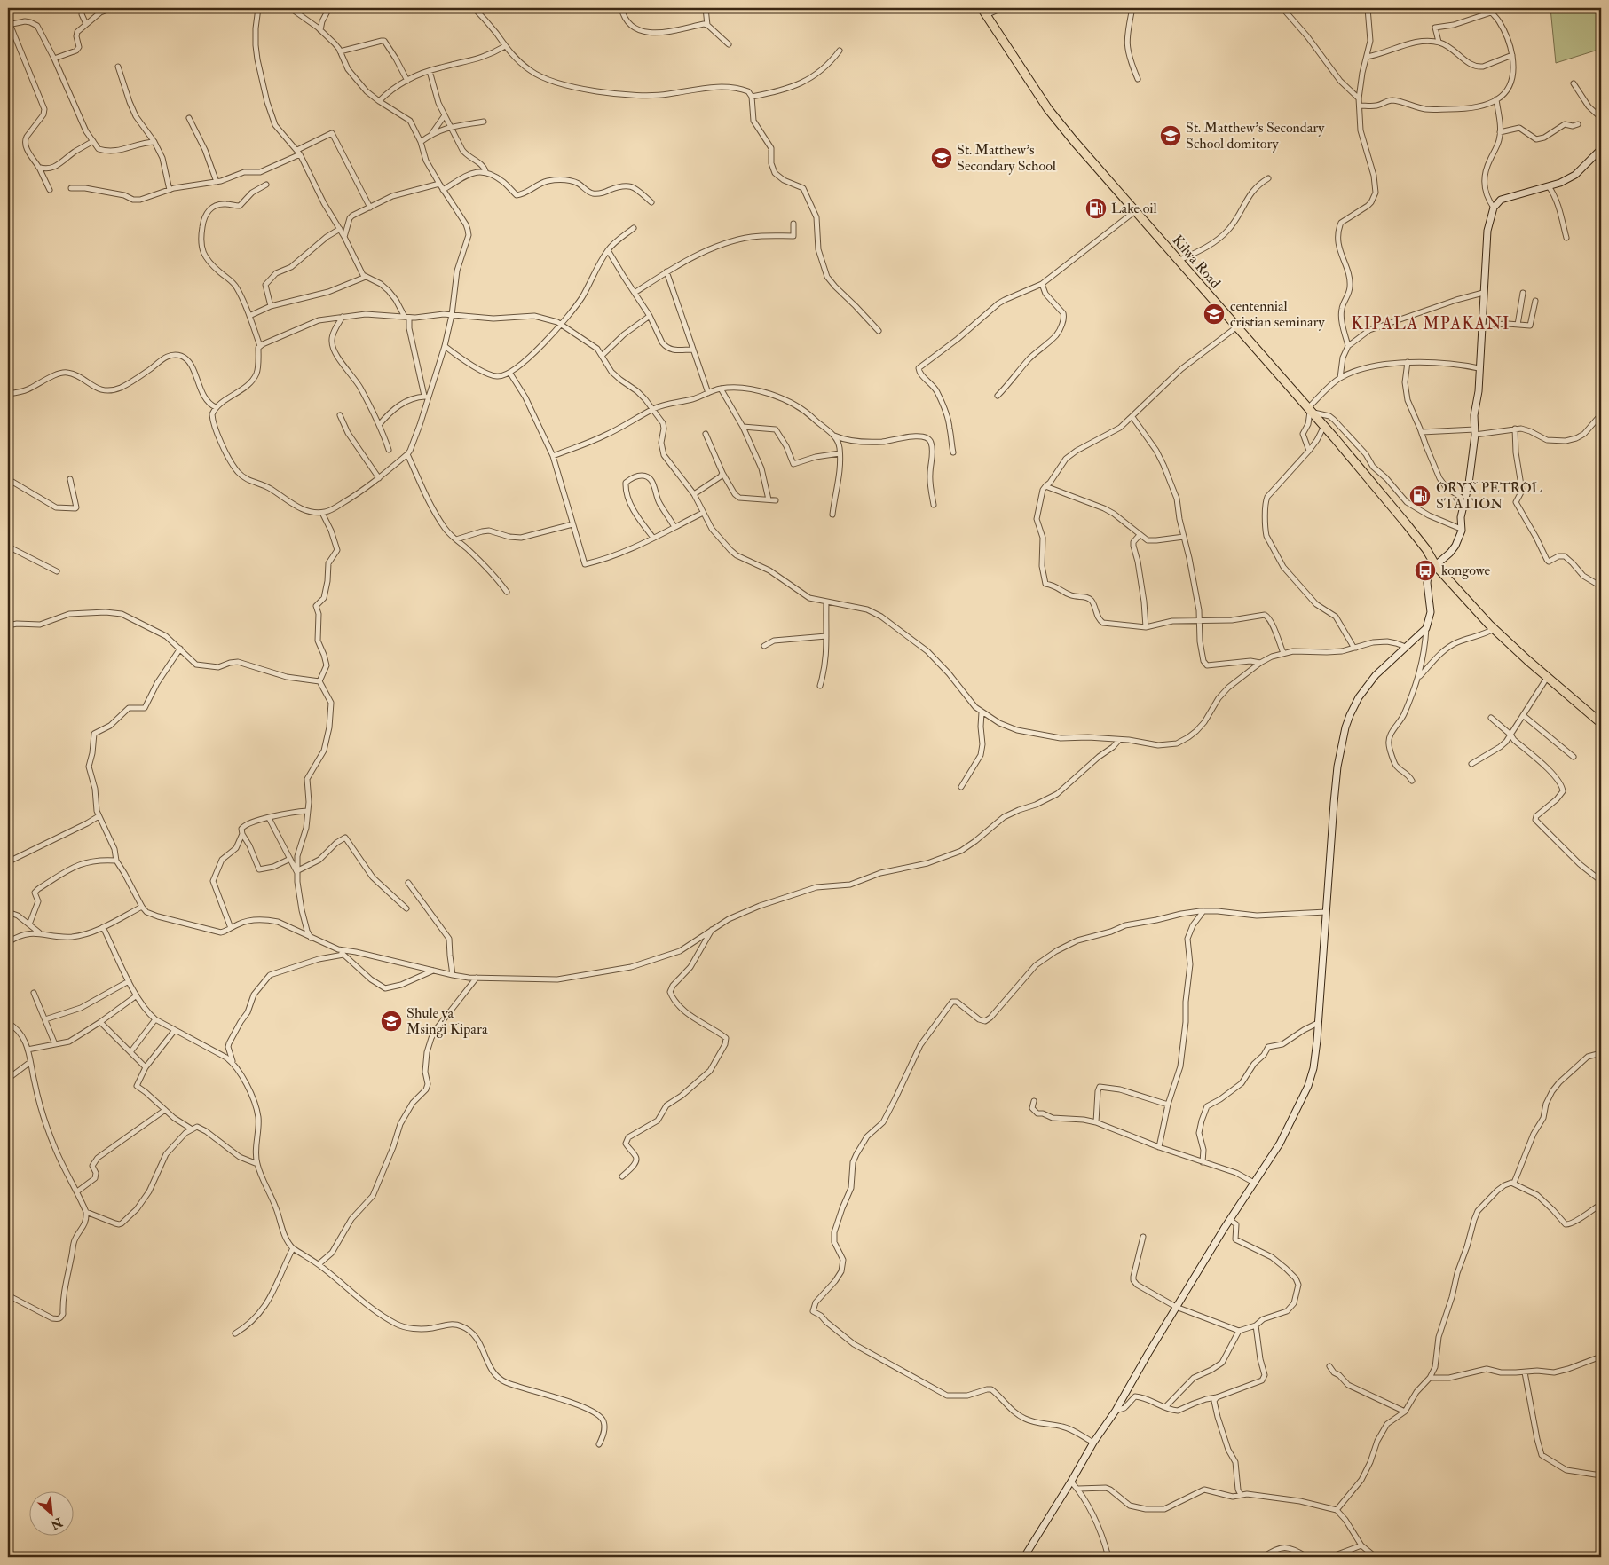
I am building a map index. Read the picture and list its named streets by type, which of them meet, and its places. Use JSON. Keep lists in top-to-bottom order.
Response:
{
  "streets": {
    "highway": ["Kilwa Road"]
  },
  "districts": ["KIPALA MPAKANI"],
  "places": {
    "school or university": [
      "St. Matthew's Secondary School domitory",
      "St. Matthew's Secondary School",
      "centennial cristian seminary",
      "Shule ya Msingi Kipara"
    ],
    "fuel station": ["Lake oil", "ORYX PETROL STATION"],
    "bus stop": ["kongowe"]
  },
  "north": "bottom right"
}
